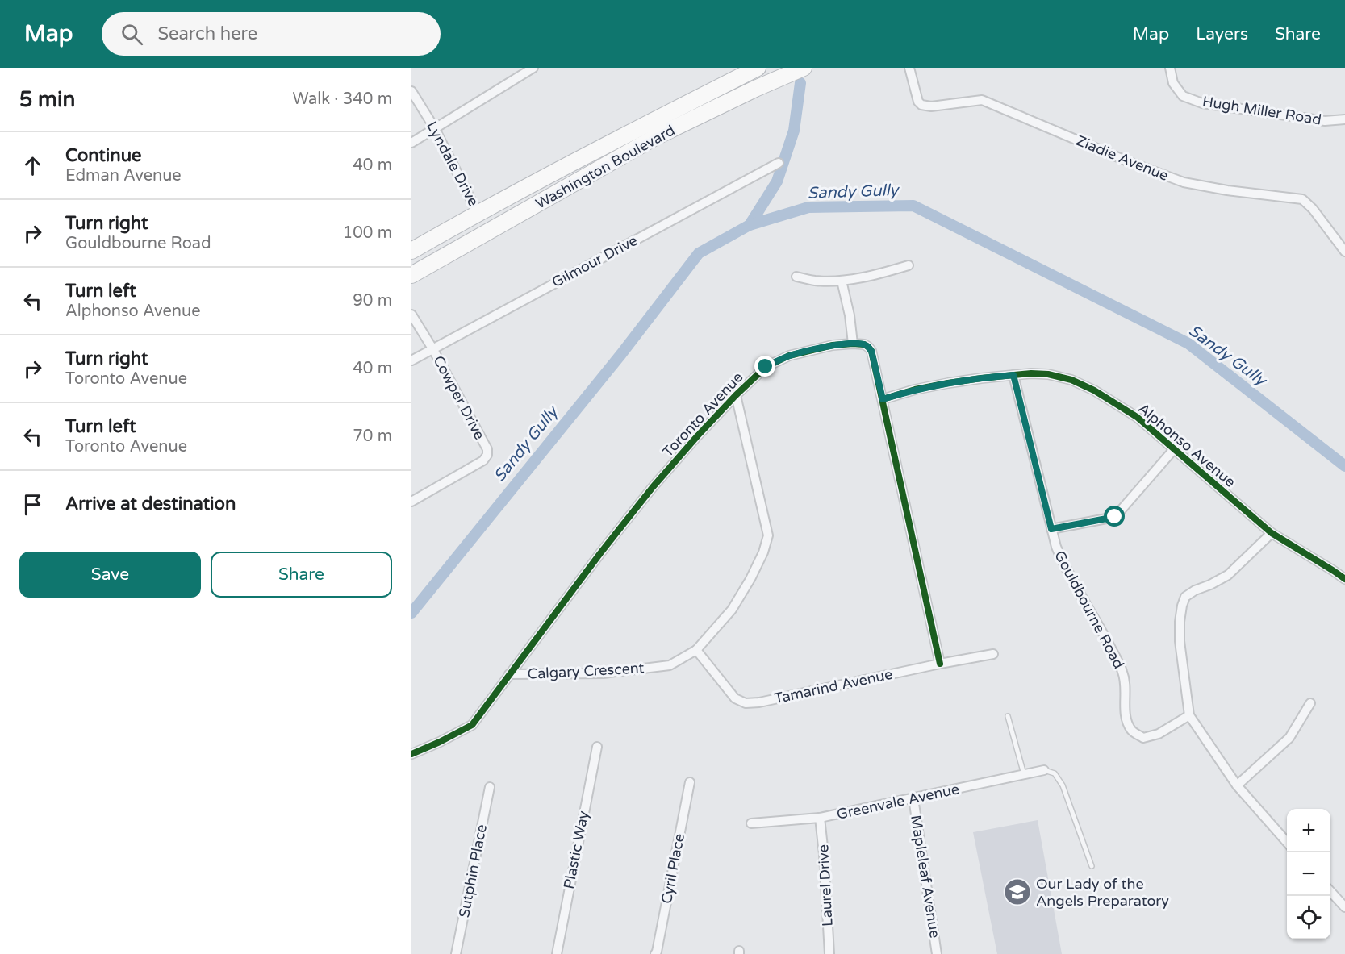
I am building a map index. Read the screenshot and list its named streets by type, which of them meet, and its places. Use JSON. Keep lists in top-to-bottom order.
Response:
{
  "streets": {
    "highway": ["Washington Boulevard"],
    "street": [
      "Hugh Miller Road",
      "Ziadie Avenue",
      "Lyndale Drive",
      "Gilmour Drive",
      "Cowper Drive",
      "Toronto Avenue",
      "Alphonso Avenue",
      "Gouldbourne Road",
      "Calgary Crescent",
      "Tamarind Avenue",
      "Greenvale Avenue",
      "Plastic Way",
      "Cyril Place",
      "Sutphin Place",
      "Mapleleaf Avenue",
      "Laurel Drive"
    ]
  },
  "crossings": [
    ["Lyndale Drive", "Washington Boulevard"],
    ["Gilmour Drive", "Cowper Drive"],
    ["Toronto Avenue", "Calgary Crescent"],
    ["Alphonso Avenue", "Gouldbourne Road"],
    ["Calgary Crescent", "Tamarind Avenue"],
    ["Greenvale Avenue", "Mapleleaf Avenue"],
    ["Greenvale Avenue", "Laurel Drive"]
  ],
  "water": ["Sandy Gully"],
  "places": {
    "school or university": ["Our Lady of the Angels Preparatory"]
  },
  "page": {
    "header": "Map",
    "search": "Search here",
    "nav": ["Map", "Layers", "Share"],
    "heading": ["5 min", "Walk · 340 m"],
    "list": [
      ["Continue", "Edman Avenue", "40 m"],
      ["Turn right", "Gouldbourne Road", "100 m"],
      ["Turn left", "Alphonso Avenue", "90 m"],
      ["Turn right", "Toronto Avenue", "40 m"],
      ["Turn left", "Toronto Avenue", "70 m"],
      "Arrive at destination"
    ],
    "buttons": ["Save", "Share"],
    "map_buttons": ["+", "−"]
  }
}
